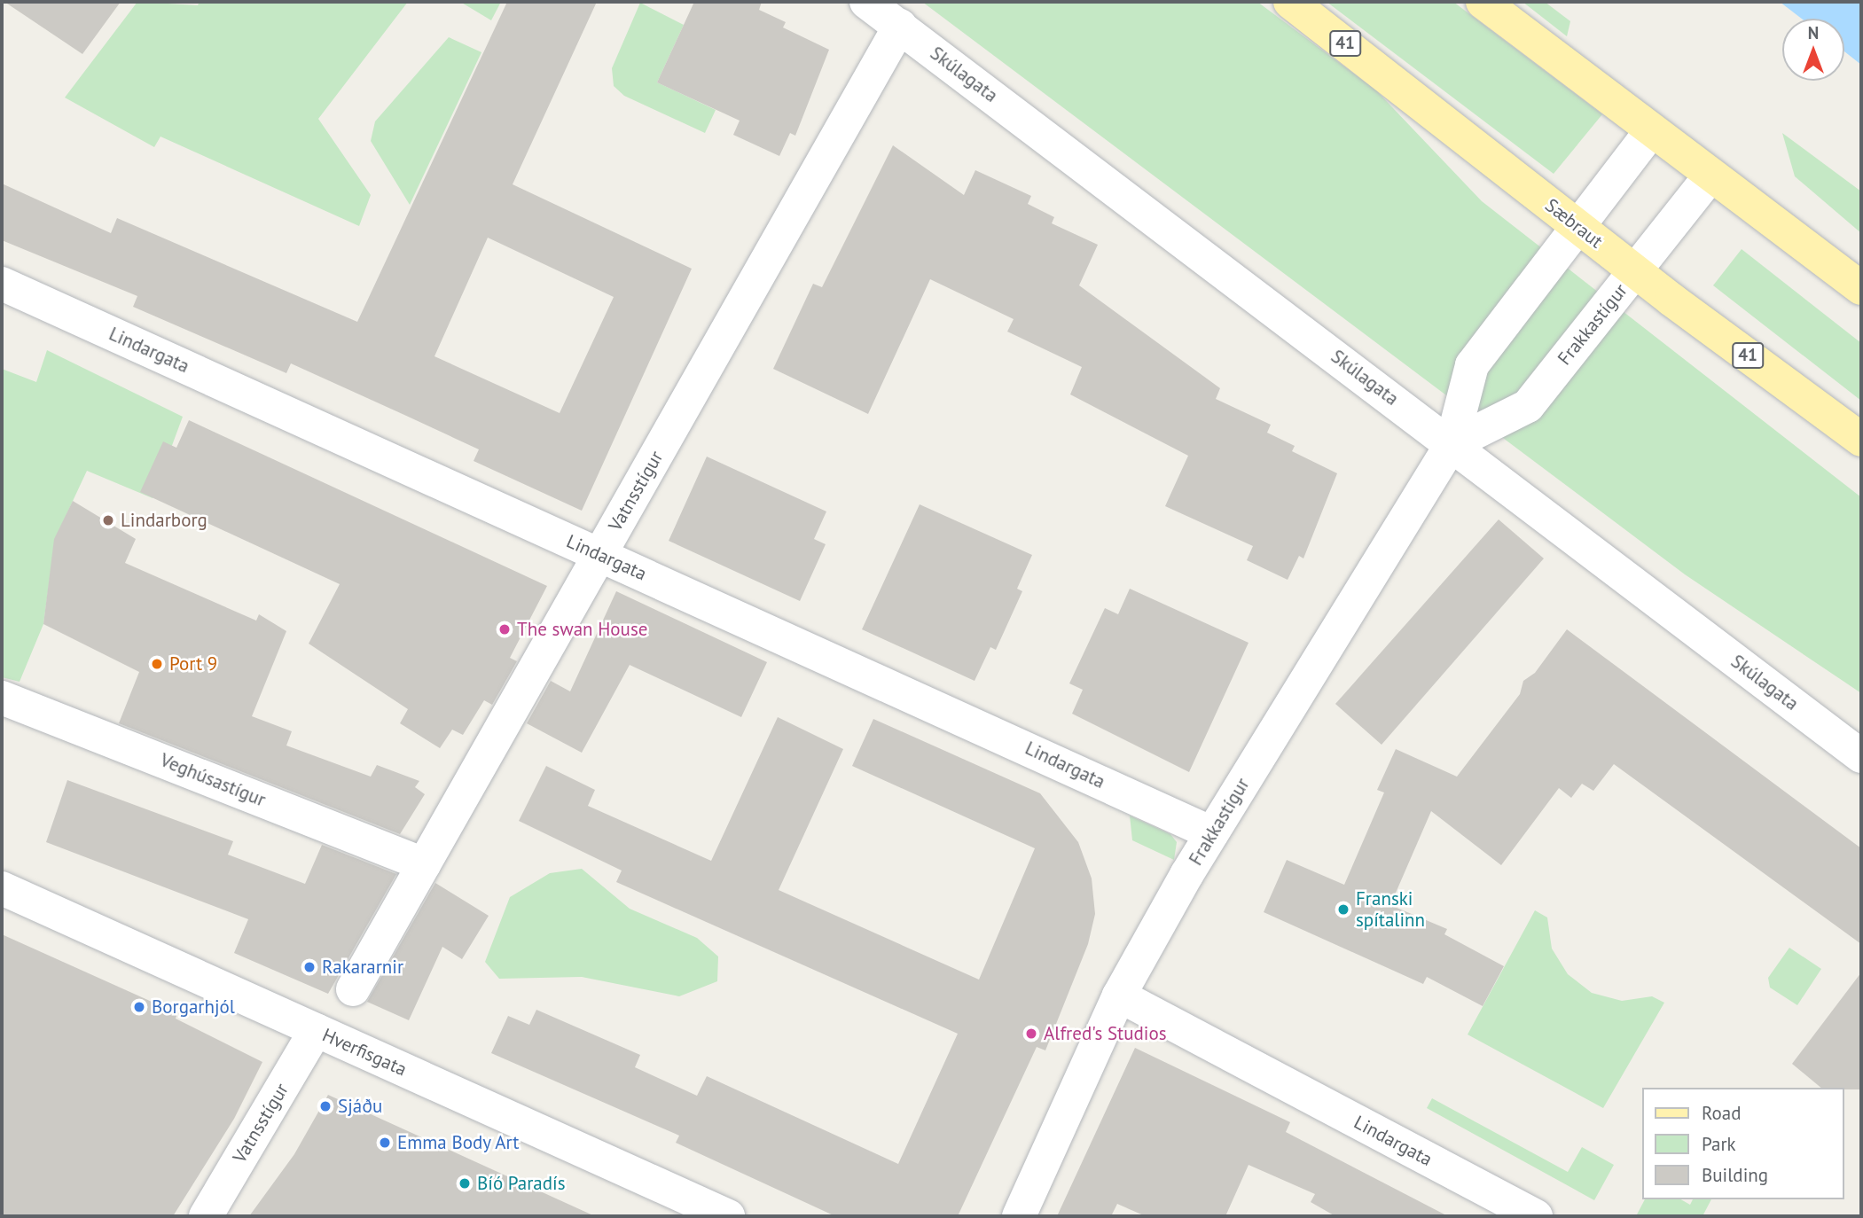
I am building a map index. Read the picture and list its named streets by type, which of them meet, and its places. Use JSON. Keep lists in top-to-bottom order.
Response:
{
  "streets": {
    "main road": ["41", "Sæbraut"],
    "street": [
      "Skúlagata",
      "Frakkastígur",
      "Lindargata",
      "Vatnsstígur",
      "Veghúsastígur",
      "Hverfisgata"
    ]
  },
  "crossings": [
    ["Skúlagata", "Frakkastígur"],
    ["Skúlagata", "Vatnsstígur"],
    ["Sæbraut", "Frakkastígur"],
    ["Frakkastígur", "Lindargata"],
    ["Lindargata", "Vatnsstígur"],
    ["Vatnsstígur", "Veghúsastígur"],
    ["Vatnsstígur", "Hverfisgata"]
  ],
  "places": [
    "Lindarborg",
    "The swan House",
    "Port 9",
    "Franski spítalinn",
    "Rakararnir",
    "Borgarhjól",
    "Alfred's Studios",
    "Sjáðu",
    "Emma Body Art",
    "Bíó Paradís"
  ],
  "legend": ["Road", "Park", "Building"],
  "north": "top"
}
